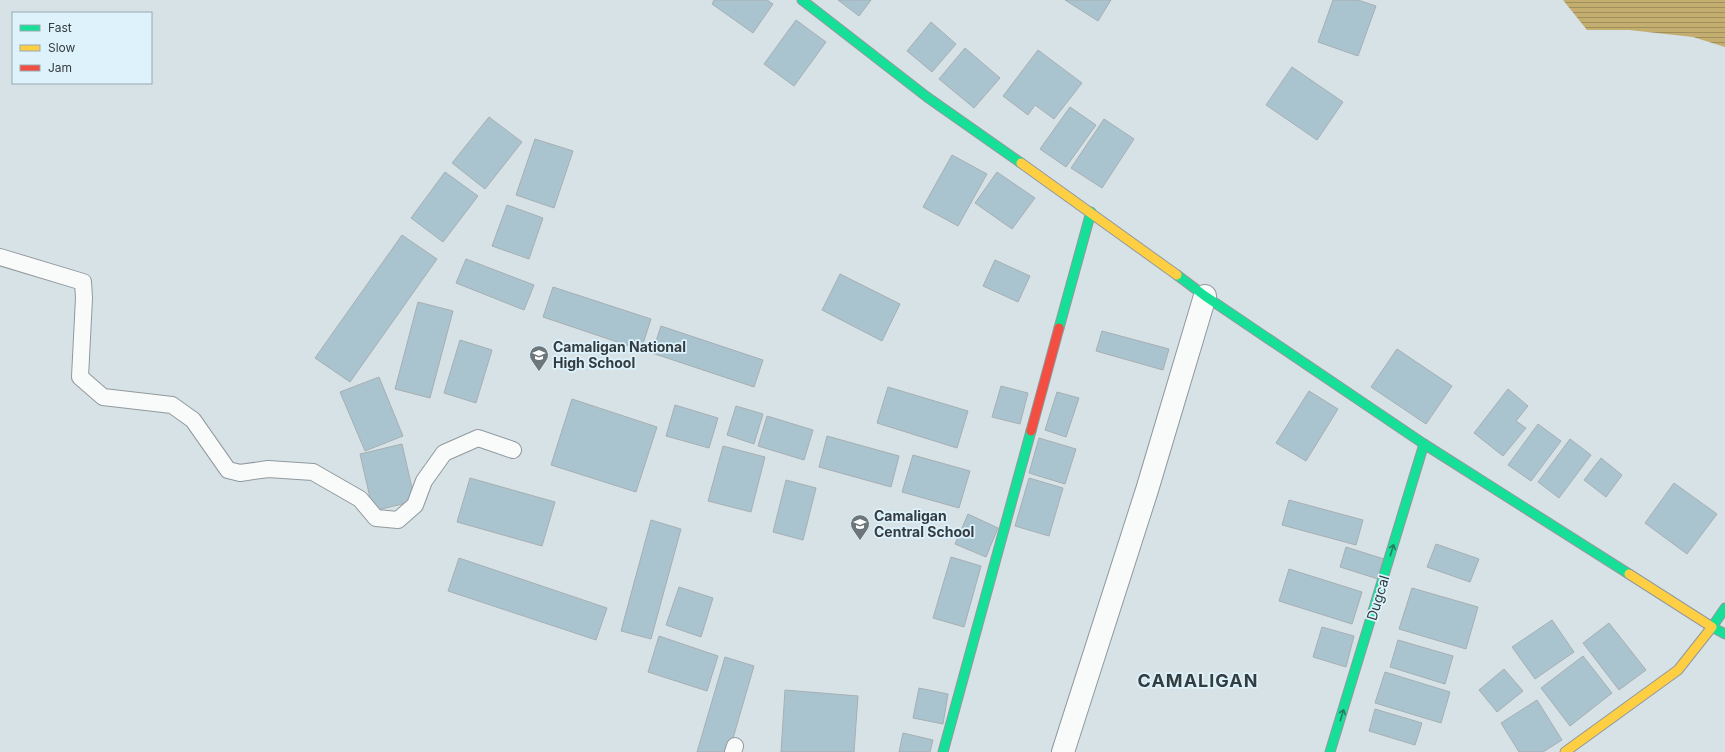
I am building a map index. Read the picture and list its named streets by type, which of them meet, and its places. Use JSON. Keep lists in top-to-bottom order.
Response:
{
  "streets": {
    "street": ["Dugcal"]
  },
  "one_way": ["Dugcal"],
  "districts": ["CAMALIGAN"],
  "places": {
    "school or university": ["Camaligan National High School", "Camaligan Central School"]
  },
  "legend": ["Fast", "Slow", "Jam"]
}
